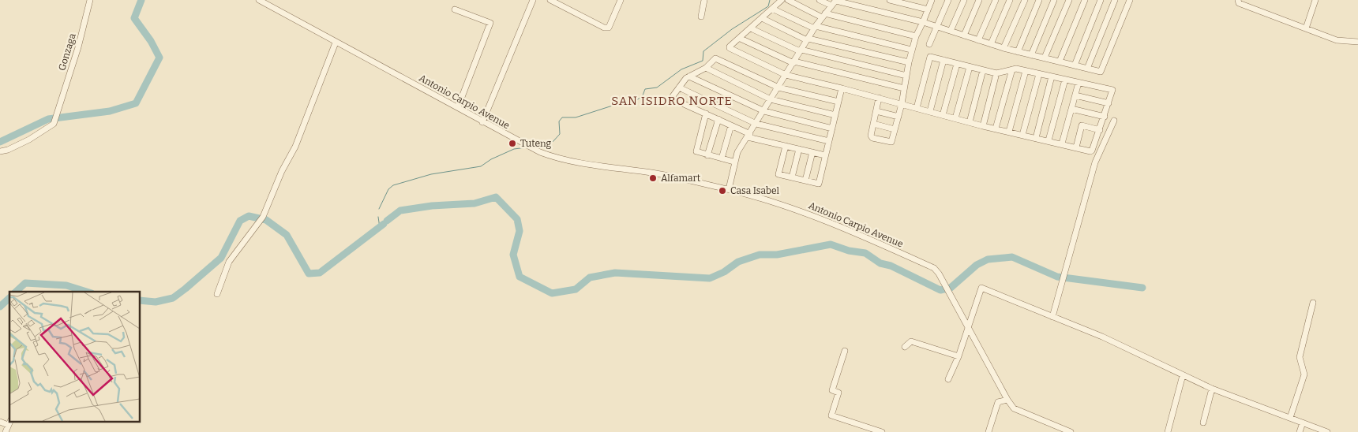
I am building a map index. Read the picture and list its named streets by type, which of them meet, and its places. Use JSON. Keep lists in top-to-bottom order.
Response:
{
  "streets": {
    "street": ["Gonzaga", "Antonio Carpio Avenue"]
  },
  "districts": ["SAN ISIDRO NORTE"],
  "places": ["Tuteng", "Alfamart", "Casa Isabel"]
}
